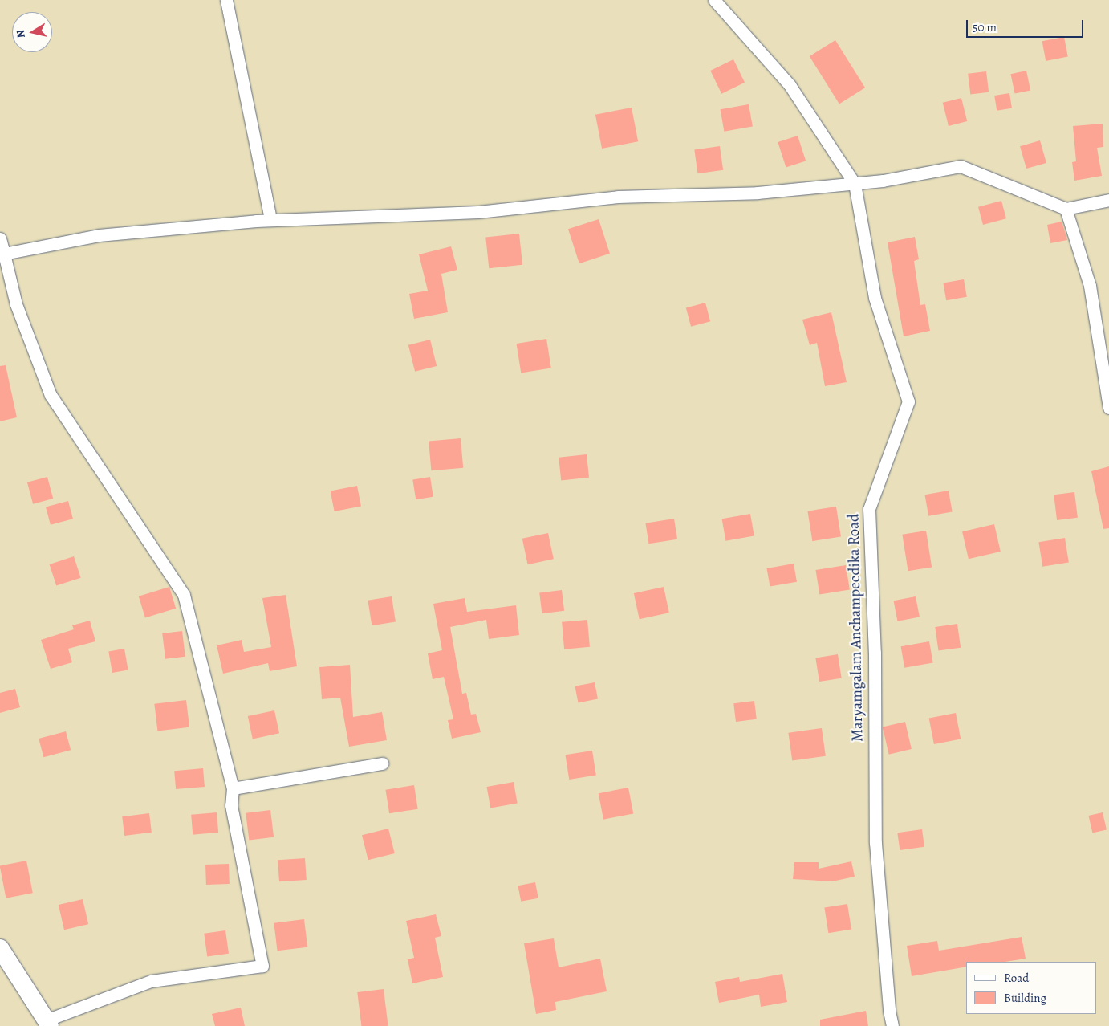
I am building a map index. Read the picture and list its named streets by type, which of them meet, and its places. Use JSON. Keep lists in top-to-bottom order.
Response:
{
  "streets": {
    "street": ["Maryamgalam Anchampeedika Road"]
  },
  "legend": ["Road", "Building"],
  "scale_bar": "50 m",
  "north": "left"
}
